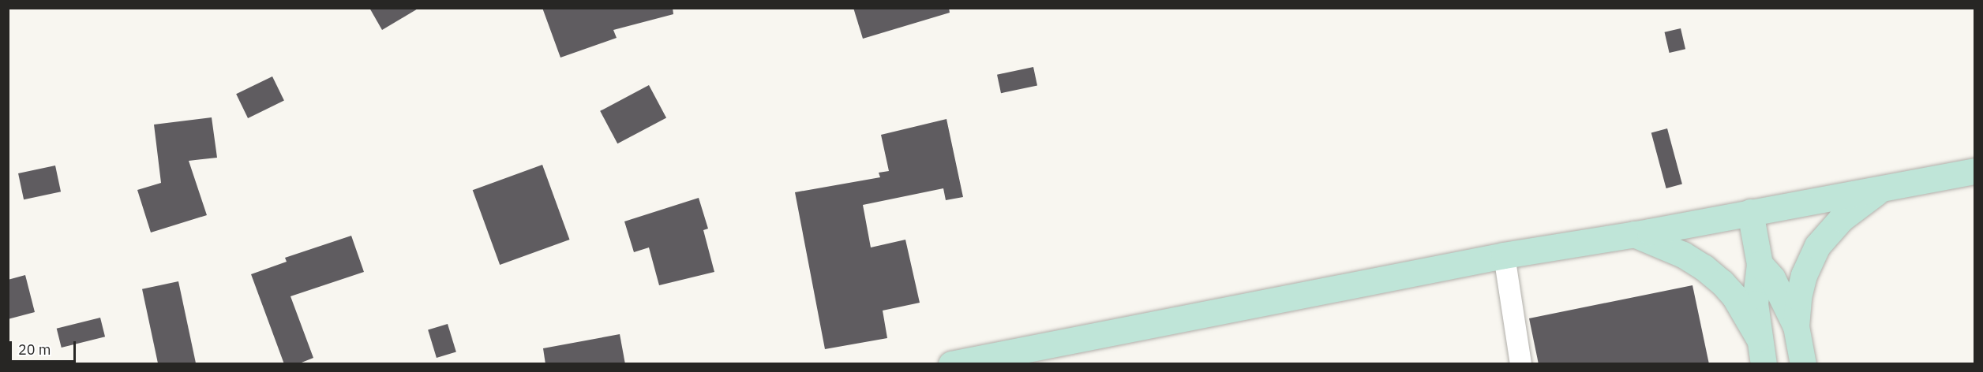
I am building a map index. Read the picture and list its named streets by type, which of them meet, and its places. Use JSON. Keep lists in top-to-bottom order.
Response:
{
  "scale_bar": "20 m"
}
